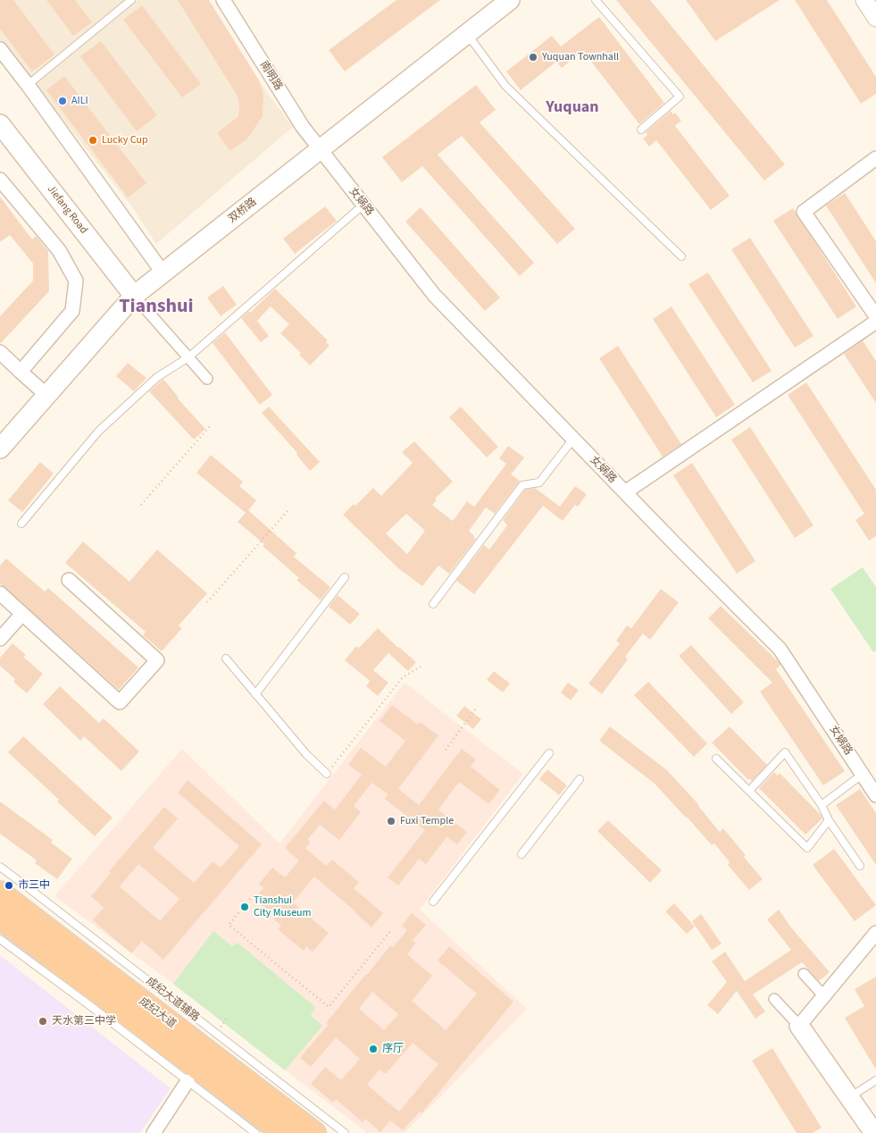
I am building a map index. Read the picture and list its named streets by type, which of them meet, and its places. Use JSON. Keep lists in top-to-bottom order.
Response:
{
  "streets": {
    "highway": ["成纪大道"],
    "main road": ["Jiefang Road", "双桥路"],
    "street": ["南明路", "女娲路"],
    "lane": ["成纪大道辅路"]
  },
  "crossings": [
    ["南明路", "女娲路"],
    ["南明路", "双桥路"],
    ["女娲路", "双桥路"],
    ["Jiefang Road", "双桥路"]
  ],
  "districts": ["Yuquan", "Tianshui"],
  "places": [
    "Yuquan Townhall",
    "AILI",
    "Lucky Cup",
    "Fuxi Temple",
    "市三中",
    "Tianshui City Museum",
    "天水第三中学",
    "序厅"
  ]
}
